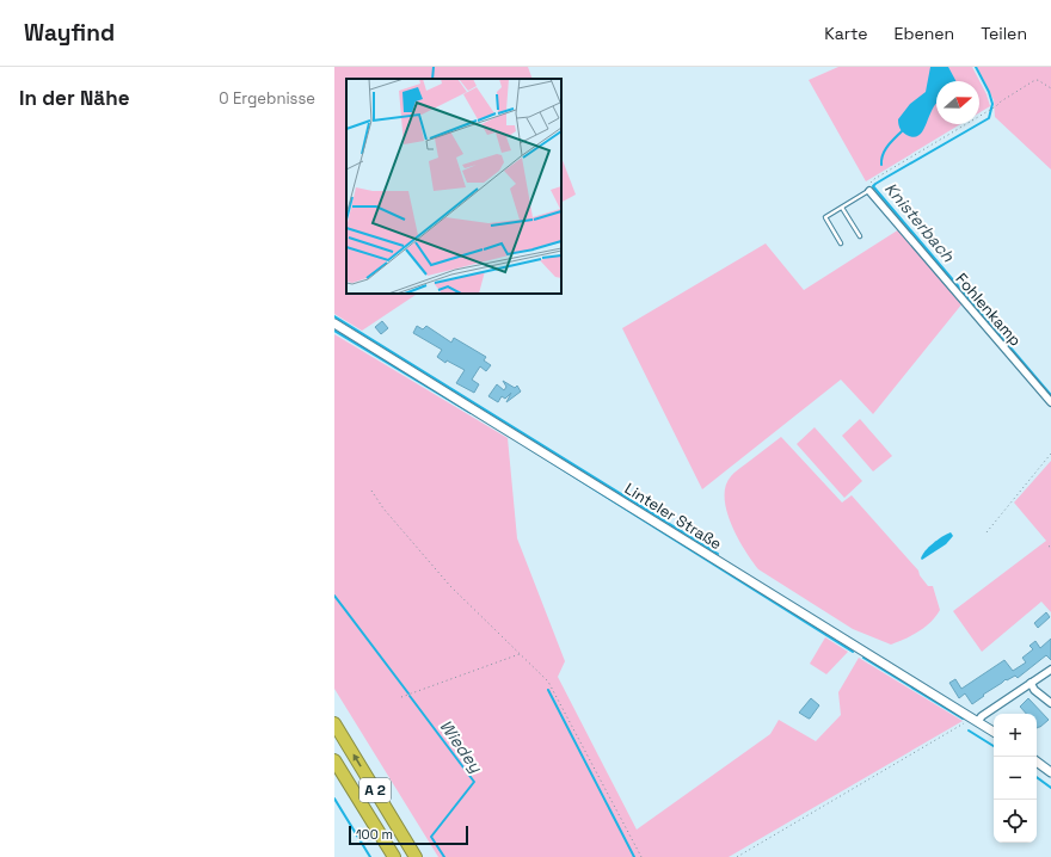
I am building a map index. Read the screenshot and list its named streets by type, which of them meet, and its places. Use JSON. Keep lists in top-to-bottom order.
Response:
{
  "streets": {
    "highway": ["A 2"],
    "street": ["Fohlenkamp", "Linteler Straße"]
  },
  "water": ["Knisterbach", "Wiedey"],
  "scale_bar": "100 m",
  "north": "right",
  "page": {
    "header": "Wayfind",
    "nav": ["Karte", "Ebenen", "Teilen"],
    "heading": ["In der Nähe", "0 Ergebnisse"],
    "map_buttons": ["+", "−"],
    "scale": "100 m"
  }
}
